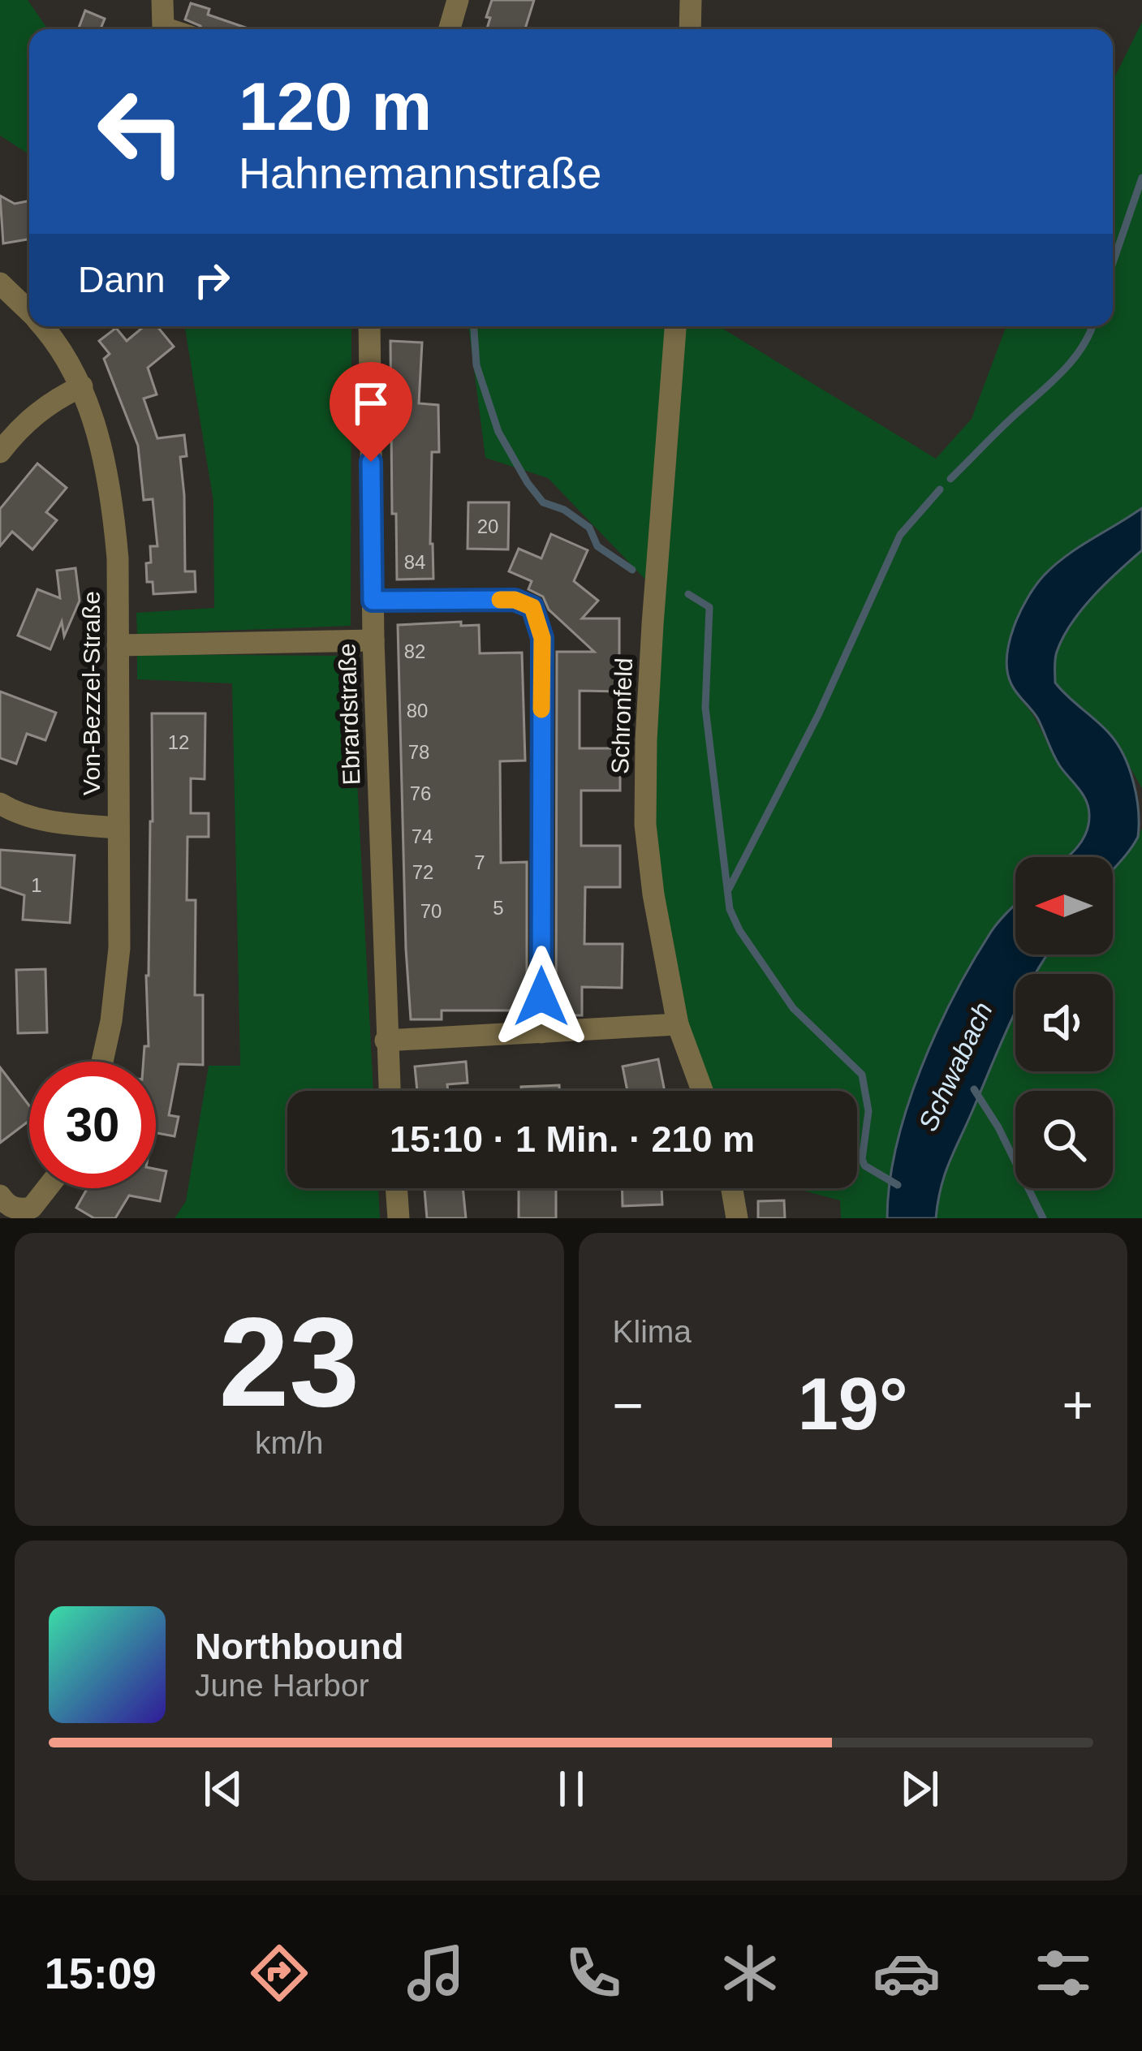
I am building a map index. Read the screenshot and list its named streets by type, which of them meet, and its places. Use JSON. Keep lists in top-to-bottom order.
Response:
{
  "streets": {
    "street": ["Von-Bezzel-Straße", "Ebrardstraße", "Schronfeld"]
  },
  "water": ["Schwabach"],
  "house_numbers": [
    "20",
    "84",
    "82",
    "80",
    "12",
    "78",
    "76",
    "74",
    "7",
    "72",
    "1",
    "5",
    "70"
  ],
  "north": "left",
  "page": {
    "turn": ["120 m", "Hahnemannstraße"],
    "then": "Dann",
    "limit": "30",
    "trip": "15:10 · 1 Min. · 210 m",
    "tile": [
      ["23", "km/h"],
      "Klima"
    ],
    "heat": ["−", "19°", "+"],
    "song": ["Northbound", "June Harbor"],
    "tabs": "15:09"
  }
}
